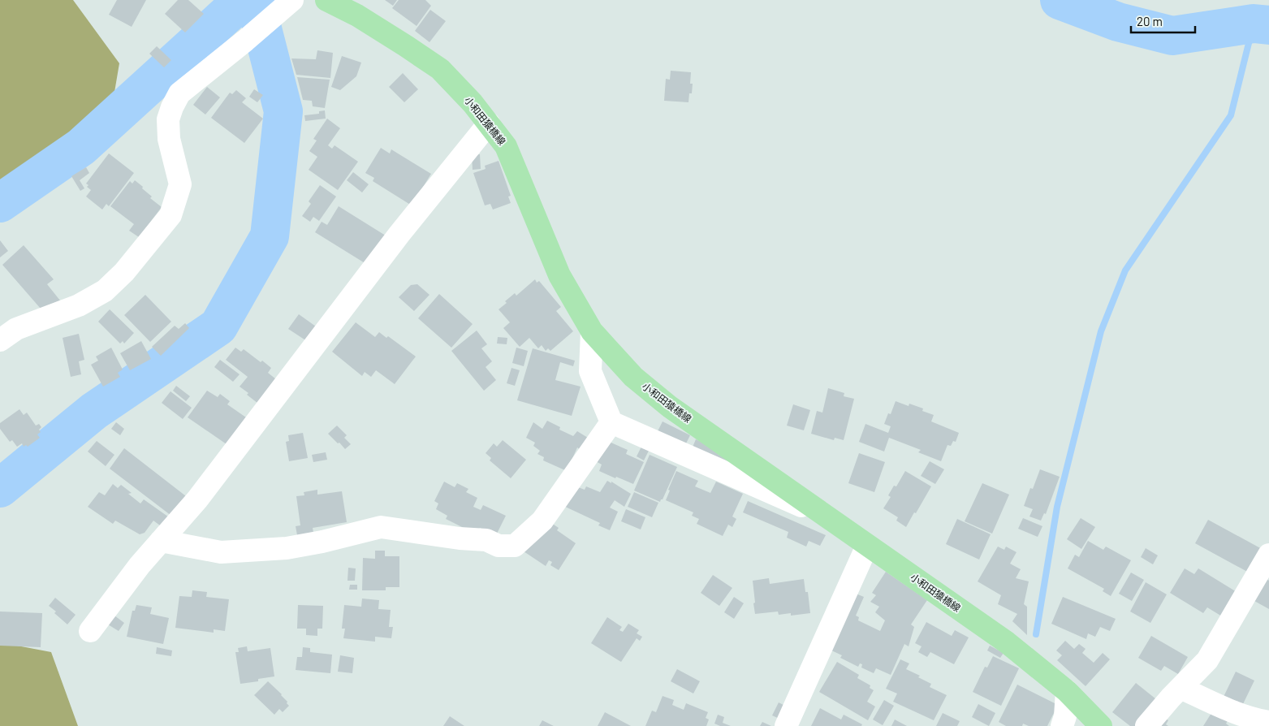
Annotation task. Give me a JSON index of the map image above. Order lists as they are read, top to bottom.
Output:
{
  "streets": {
    "main road": ["小和田猿橋線"]
  },
  "scale_bar": "20 m"
}
